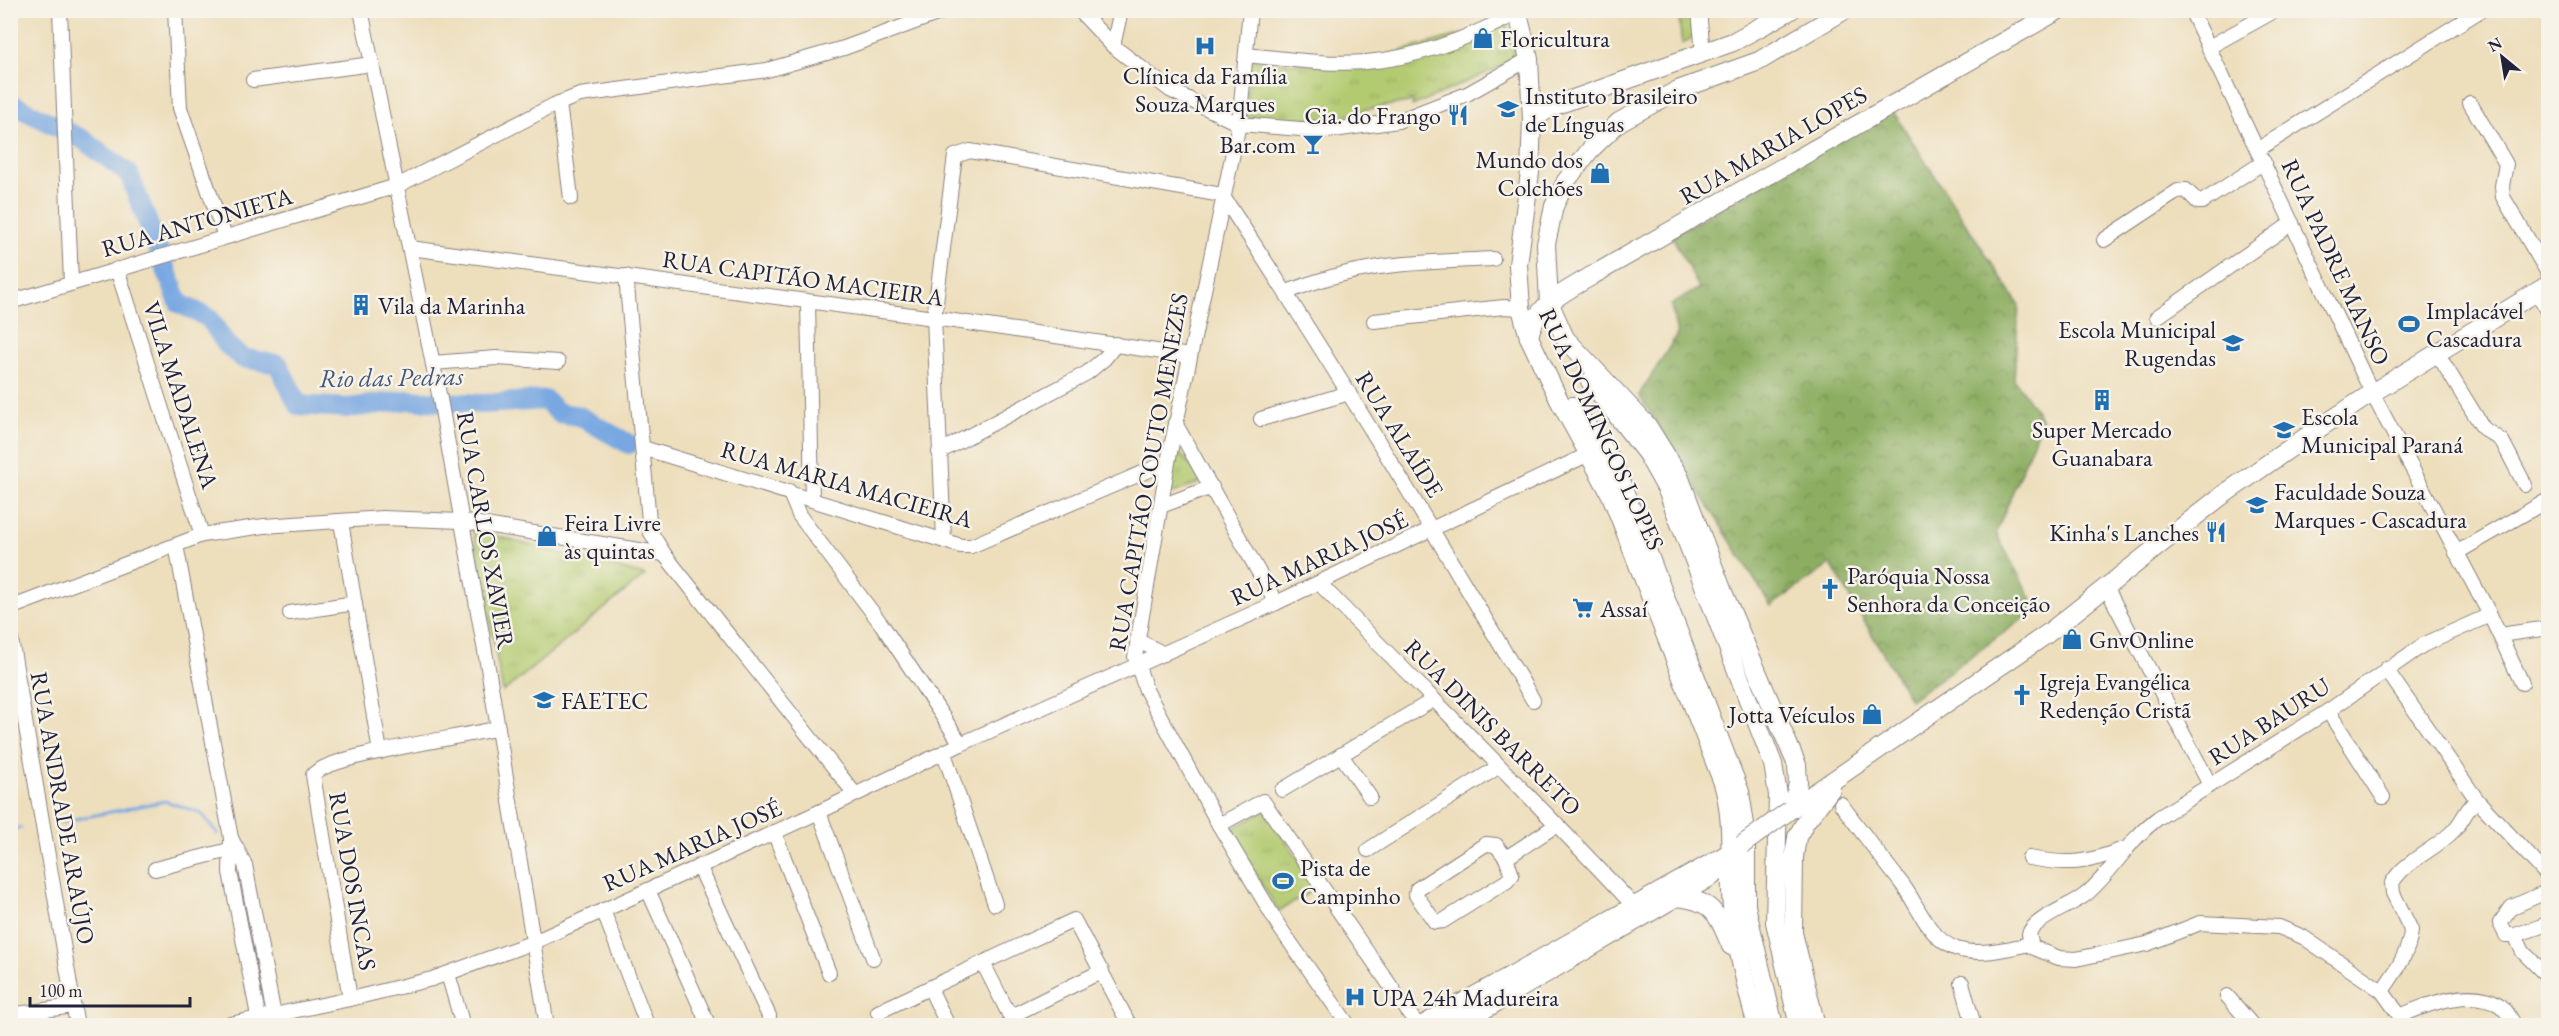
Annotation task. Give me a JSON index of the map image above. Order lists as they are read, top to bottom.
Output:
{
  "streets": {
    "main road": ["RUA MARIA LOPES", "RUA DOMINGOS LOPES"],
    "street": [
      "RUA ANTONIETA",
      "RUA PADRE MANSO",
      "RUA CAPITÃO MACIEIRA",
      "VILA MADALENA",
      "RUA ALAÍDE",
      "RUA CAPITÃO COUTO MENEZES",
      "RUA MARIA MACIEIRA",
      "RUA CARLOS XAVIER",
      "RUA MARIA JOSÉ",
      "RUA BAURU",
      "RUA DINIS BARRETO",
      "RUA ANDRADE ARAÚJO",
      "RUA DOS INCAS"
    ]
  },
  "crossings": [
    ["RUA MARIA LOPES", "RUA DOMINGOS LOPES"],
    ["RUA ANTONIETA", "VILA MADALENA"],
    ["RUA ANTONIETA", "RUA CARLOS XAVIER"],
    ["RUA PADRE MANSO", "RUA BAURU"],
    ["RUA CAPITÃO MACIEIRA", "RUA CAPITÃO COUTO MENEZES"],
    ["RUA CAPITÃO MACIEIRA", "RUA CARLOS XAVIER"],
    ["RUA DOMINGOS LOPES", "RUA MARIA JOSÉ"],
    ["RUA ALAÍDE", "RUA CAPITÃO COUTO MENEZES"],
    ["RUA ALAÍDE", "RUA MARIA JOSÉ"],
    ["RUA CAPITÃO COUTO MENEZES", "RUA MARIA MACIEIRA"],
    ["RUA CAPITÃO COUTO MENEZES", "RUA MARIA JOSÉ"],
    ["RUA CARLOS XAVIER", "RUA MARIA JOSÉ"],
    ["RUA MARIA JOSÉ", "RUA DINIS BARRETO"],
    ["RUA MARIA JOSÉ", "RUA DOS INCAS"]
  ],
  "water": ["Rio das Pedras"],
  "places": {
    "shop": [
      "Floricultura",
      "Mundo dos Colchões",
      "Feira Livre às quintas",
      "GnvOnline",
      "Jotta Veículos"
    ],
    "hospital": ["Clínica da Família Souza Marques", "UPA 24h Madureira"],
    "school or university": [
      "Instituto Brasileiro de Línguas",
      "Escola Municipal Rugendas",
      "Escola Municipal Paraná",
      "Faculdade Souza Marques - Cascadura",
      "FAETEC"
    ],
    "restaurant": ["Cia. do Frango", "Kinha's Lanches"],
    "bar": ["Bar.com"],
    "building": ["Vila da Marinha", "Super Mercado Guanabara"],
    "sports": ["Implacável Cascadura", "Pista de Campinho"],
    "church": ["Paróquia Nossa Senhora da Conceição", "Igreja Evangélica Redenção Cristã"],
    "supermarket": ["Assaí"]
  },
  "scale_bar": "100 m",
  "north": "top left"
}
